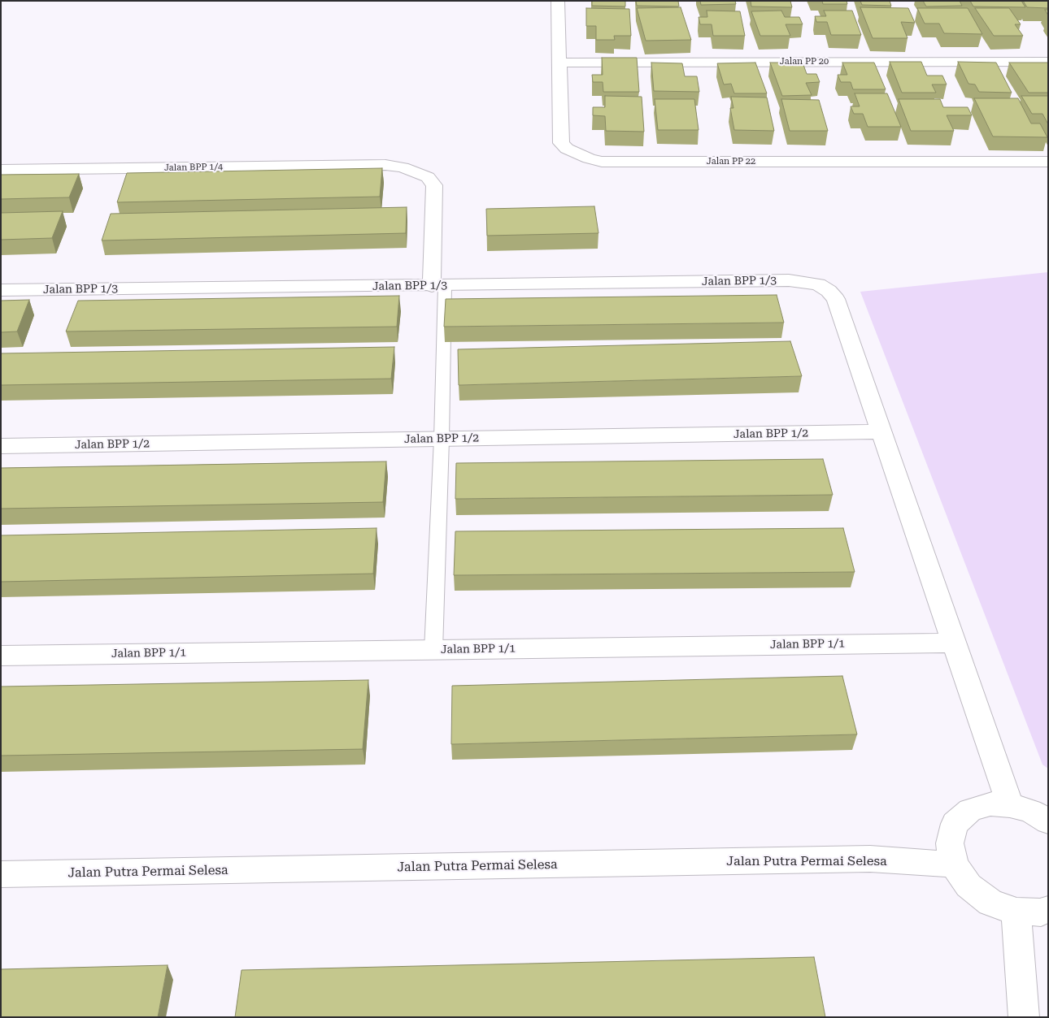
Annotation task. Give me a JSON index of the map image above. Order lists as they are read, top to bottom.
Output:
{
  "streets": {
    "street": [
      "Jalan PP 20",
      "Jalan PP 22",
      "Jalan BPP 1/4",
      "Jalan BPP 1/3",
      "Jalan BPP 1/2",
      "Jalan BPP 1/1",
      "Jalan Putra Permai Selesa"
    ]
  },
  "crossings": [
    ["Jalan PP 20", "Jalan PP 22"],
    ["Jalan BPP 1/4", "Jalan BPP 1/3"],
    ["Jalan BPP 1/3", "Jalan BPP 1/2"]
  ]
}
